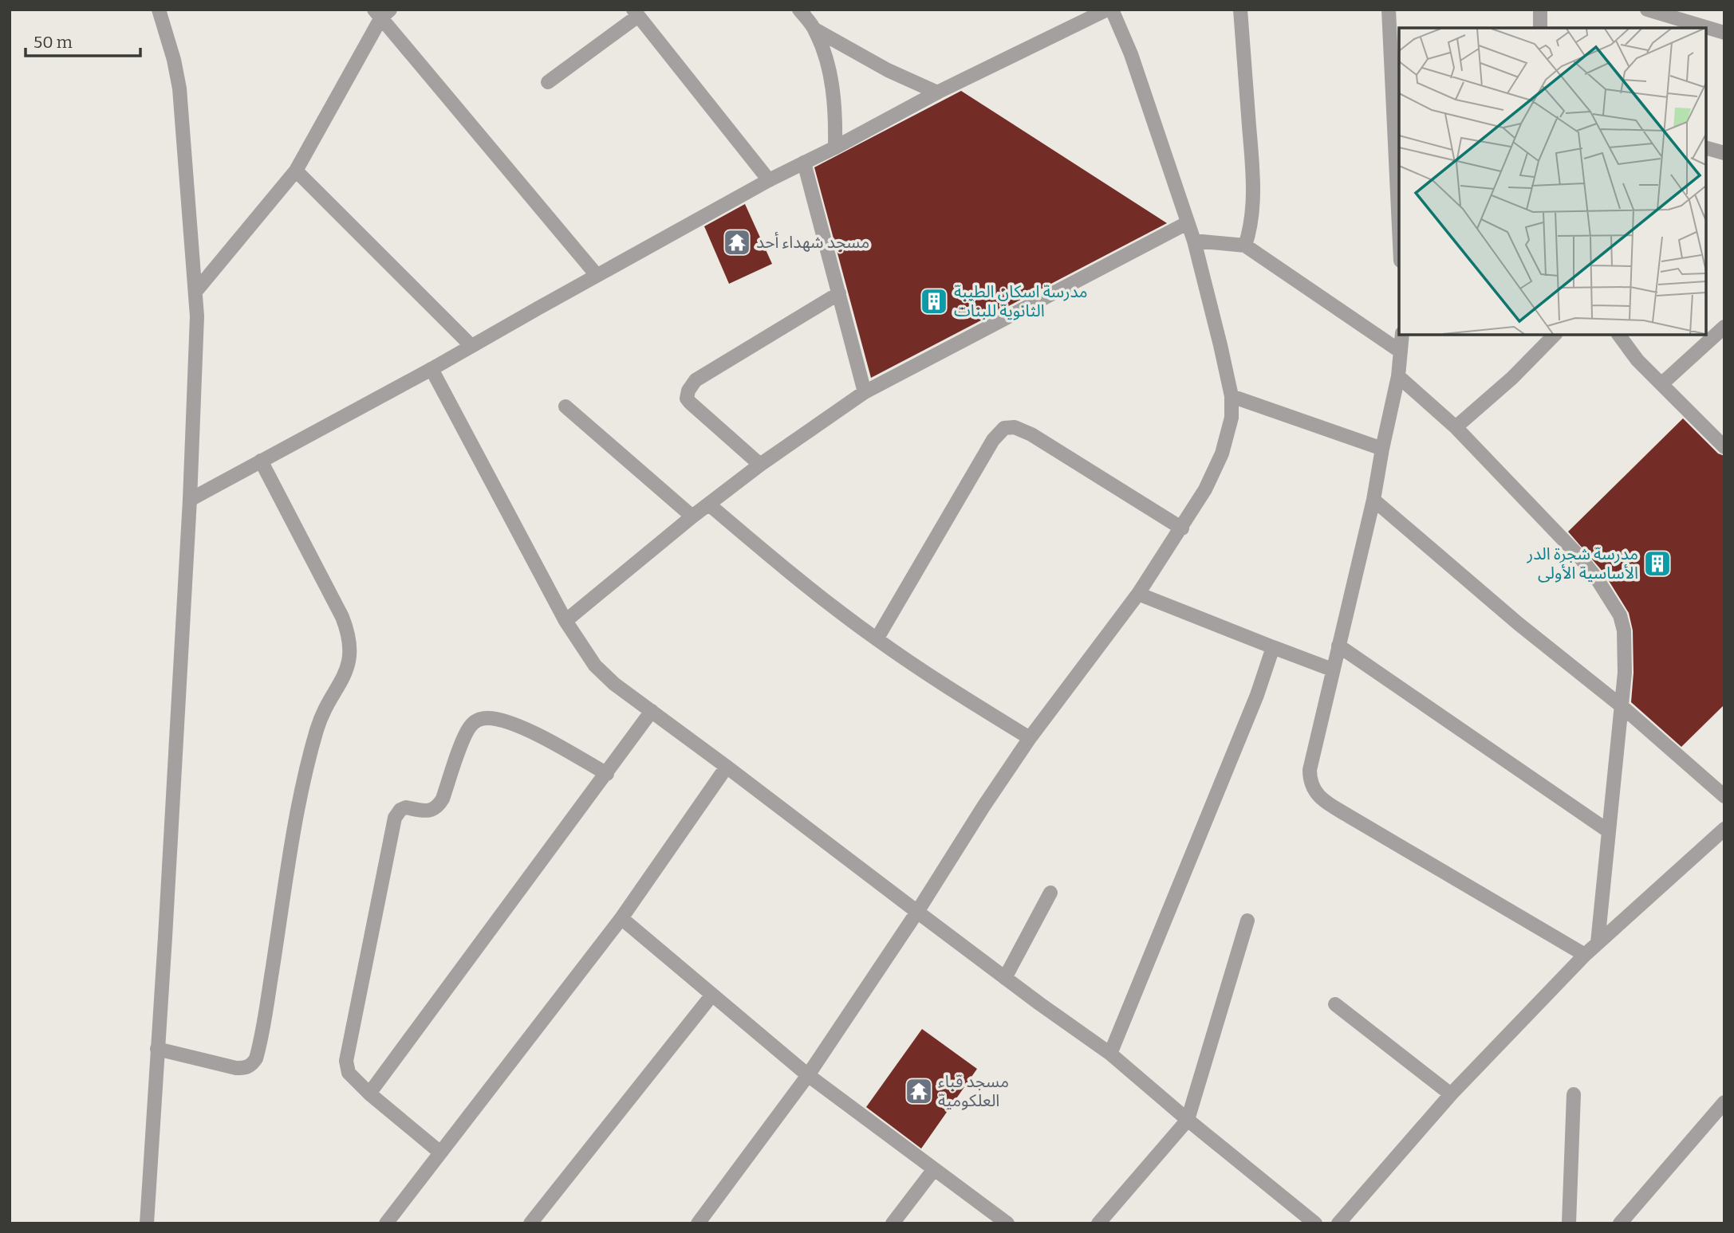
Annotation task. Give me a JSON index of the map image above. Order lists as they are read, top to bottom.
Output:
{
  "places": {
    "temple": ["مسجد شهداء أحد", "مسجد قباء العلكومية"],
    "building": ["مدرسة اسكان الطيبة الثانوية للبنات", "مدرسة شجرة الدر الأساسية الأولى"]
  },
  "scale_bar": "50 m"
}
